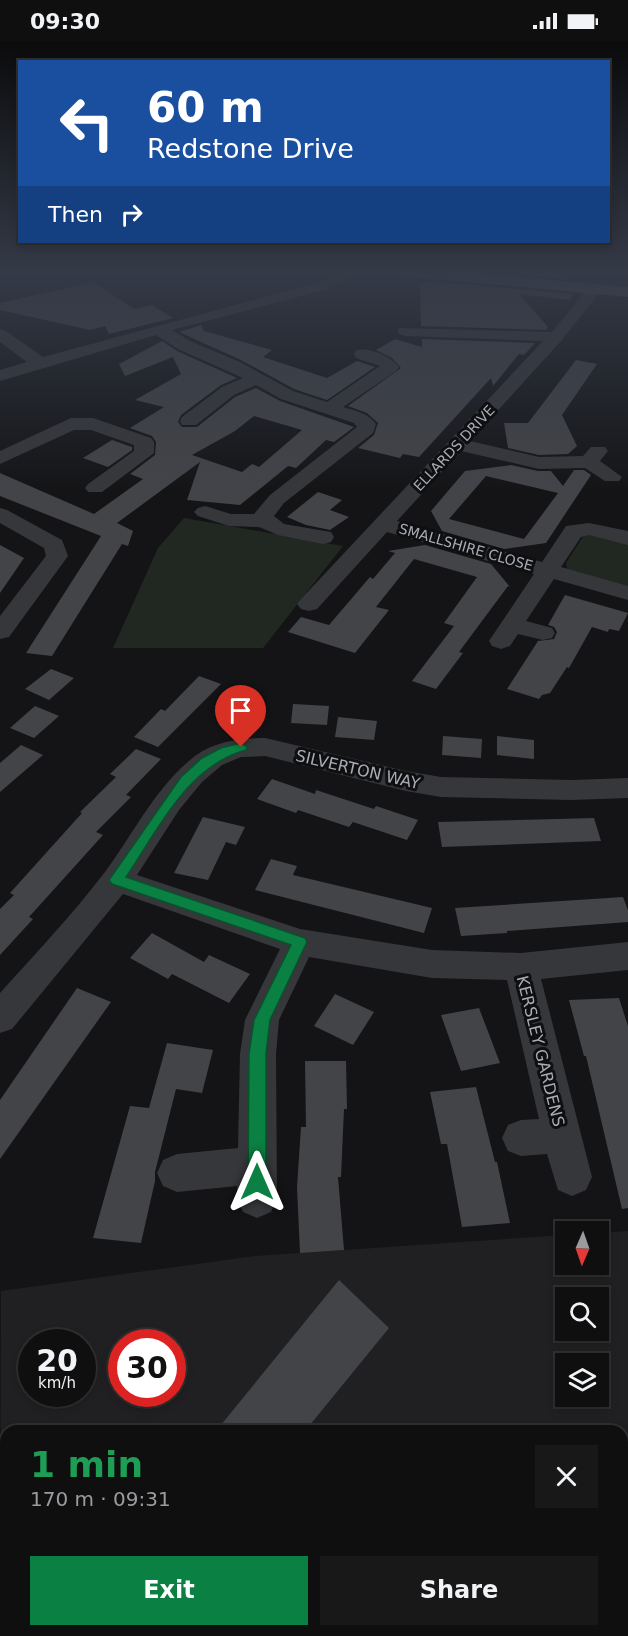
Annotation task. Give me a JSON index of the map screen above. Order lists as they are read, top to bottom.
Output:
{
  "streets": {
    "street": [
      "ELLARDS DRIVE",
      "SMALLSHIRE CLOSE",
      "SILVERTON WAY",
      "KERSLEY GARDENS"
    ]
  },
  "crossings": [
    ["ELLARDS DRIVE", "SMALLSHIRE CLOSE"]
  ],
  "north": "bottom",
  "page": {
    "status": "09:30",
    "turn": ["60 m", "Redstone Drive"],
    "then": "Then",
    "speed": "20 km/h",
    "limit": "30",
    "heading": ["1 min", "170 m · 09:31"],
    "buttons": ["Exit", "Share"]
  }
}
